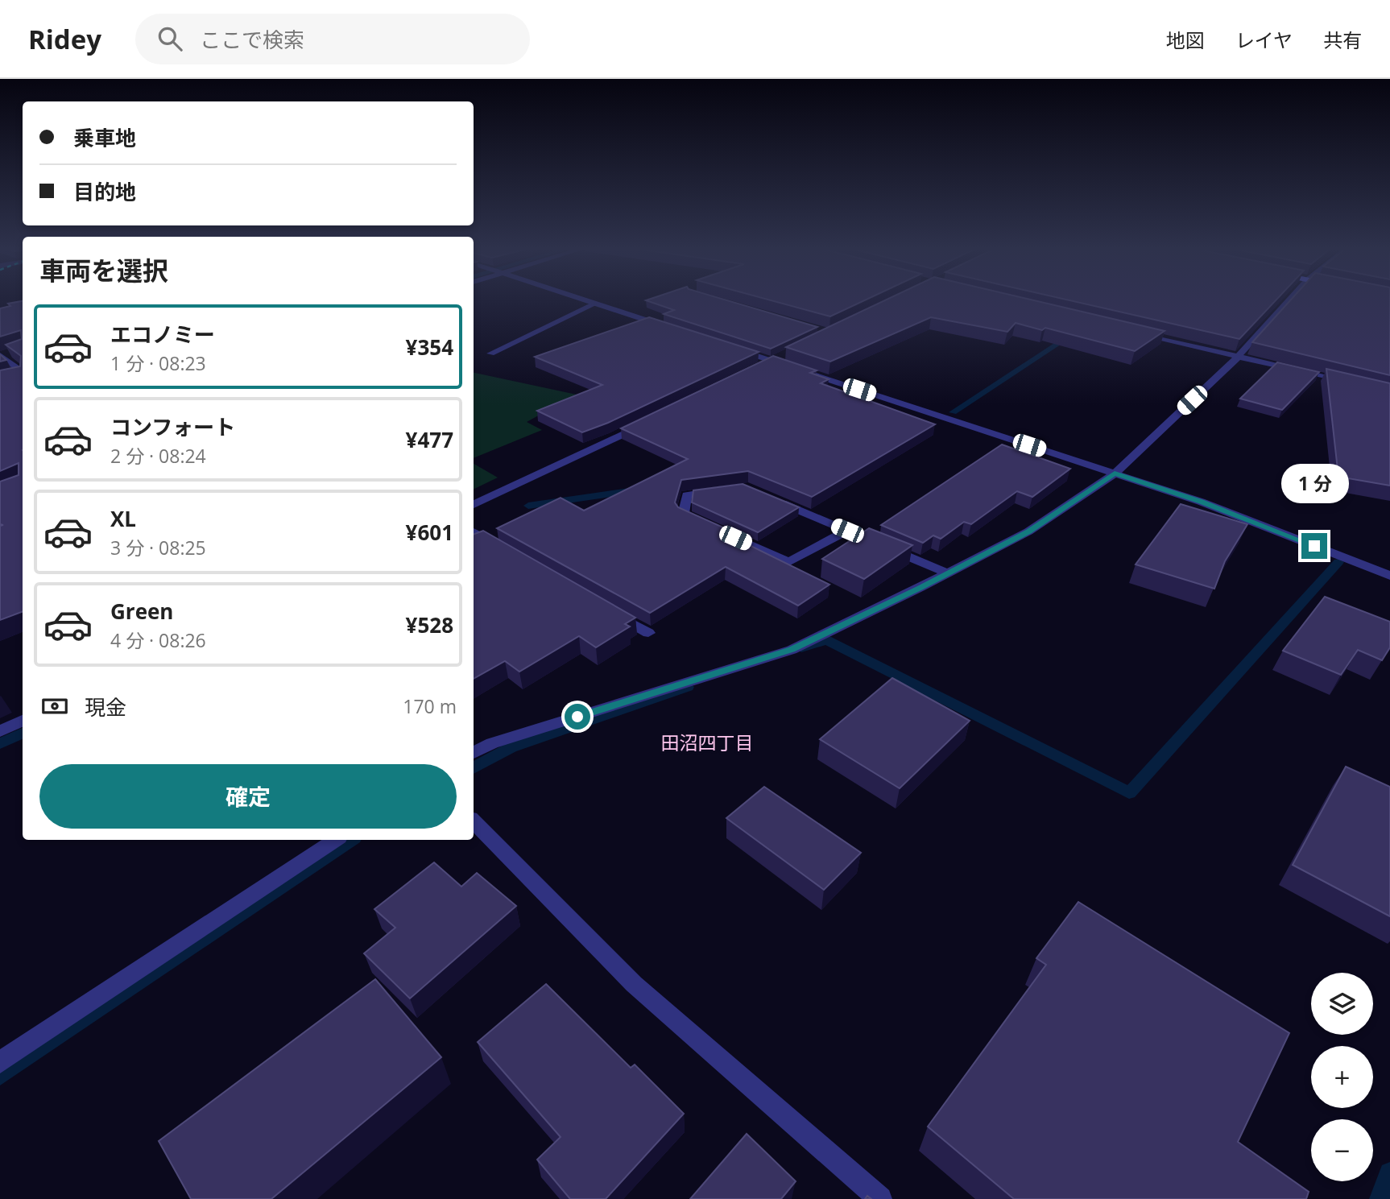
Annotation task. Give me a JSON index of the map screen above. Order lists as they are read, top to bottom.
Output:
{
  "districts": ["田沼四丁目"],
  "page": {
    "header": "Ridey",
    "search": "ここで検索",
    "nav": ["地図", "レイヤ", "共有"],
    "banner": ["乗車地", "目的地"],
    "heading": "車両を選択",
    "list": [
      {
        "name": "エコノミー",
        "note": "1 分 · 08:23",
        "value": "¥354"
      },
      {
        "name": "コンフォート",
        "note": "2 分 · 08:24",
        "value": "¥477"
      },
      {
        "name": "XL",
        "note": "3 分 · 08:25",
        "value": "¥601"
      },
      {
        "name": "Green",
        "note": "4 分 · 08:26",
        "value": "¥528"
      }
    ],
    "bubble": "1 分",
    "pay": ["現金", "170 m"],
    "buttons": "確定",
    "map_buttons": ["+", "−"]
  }
}
